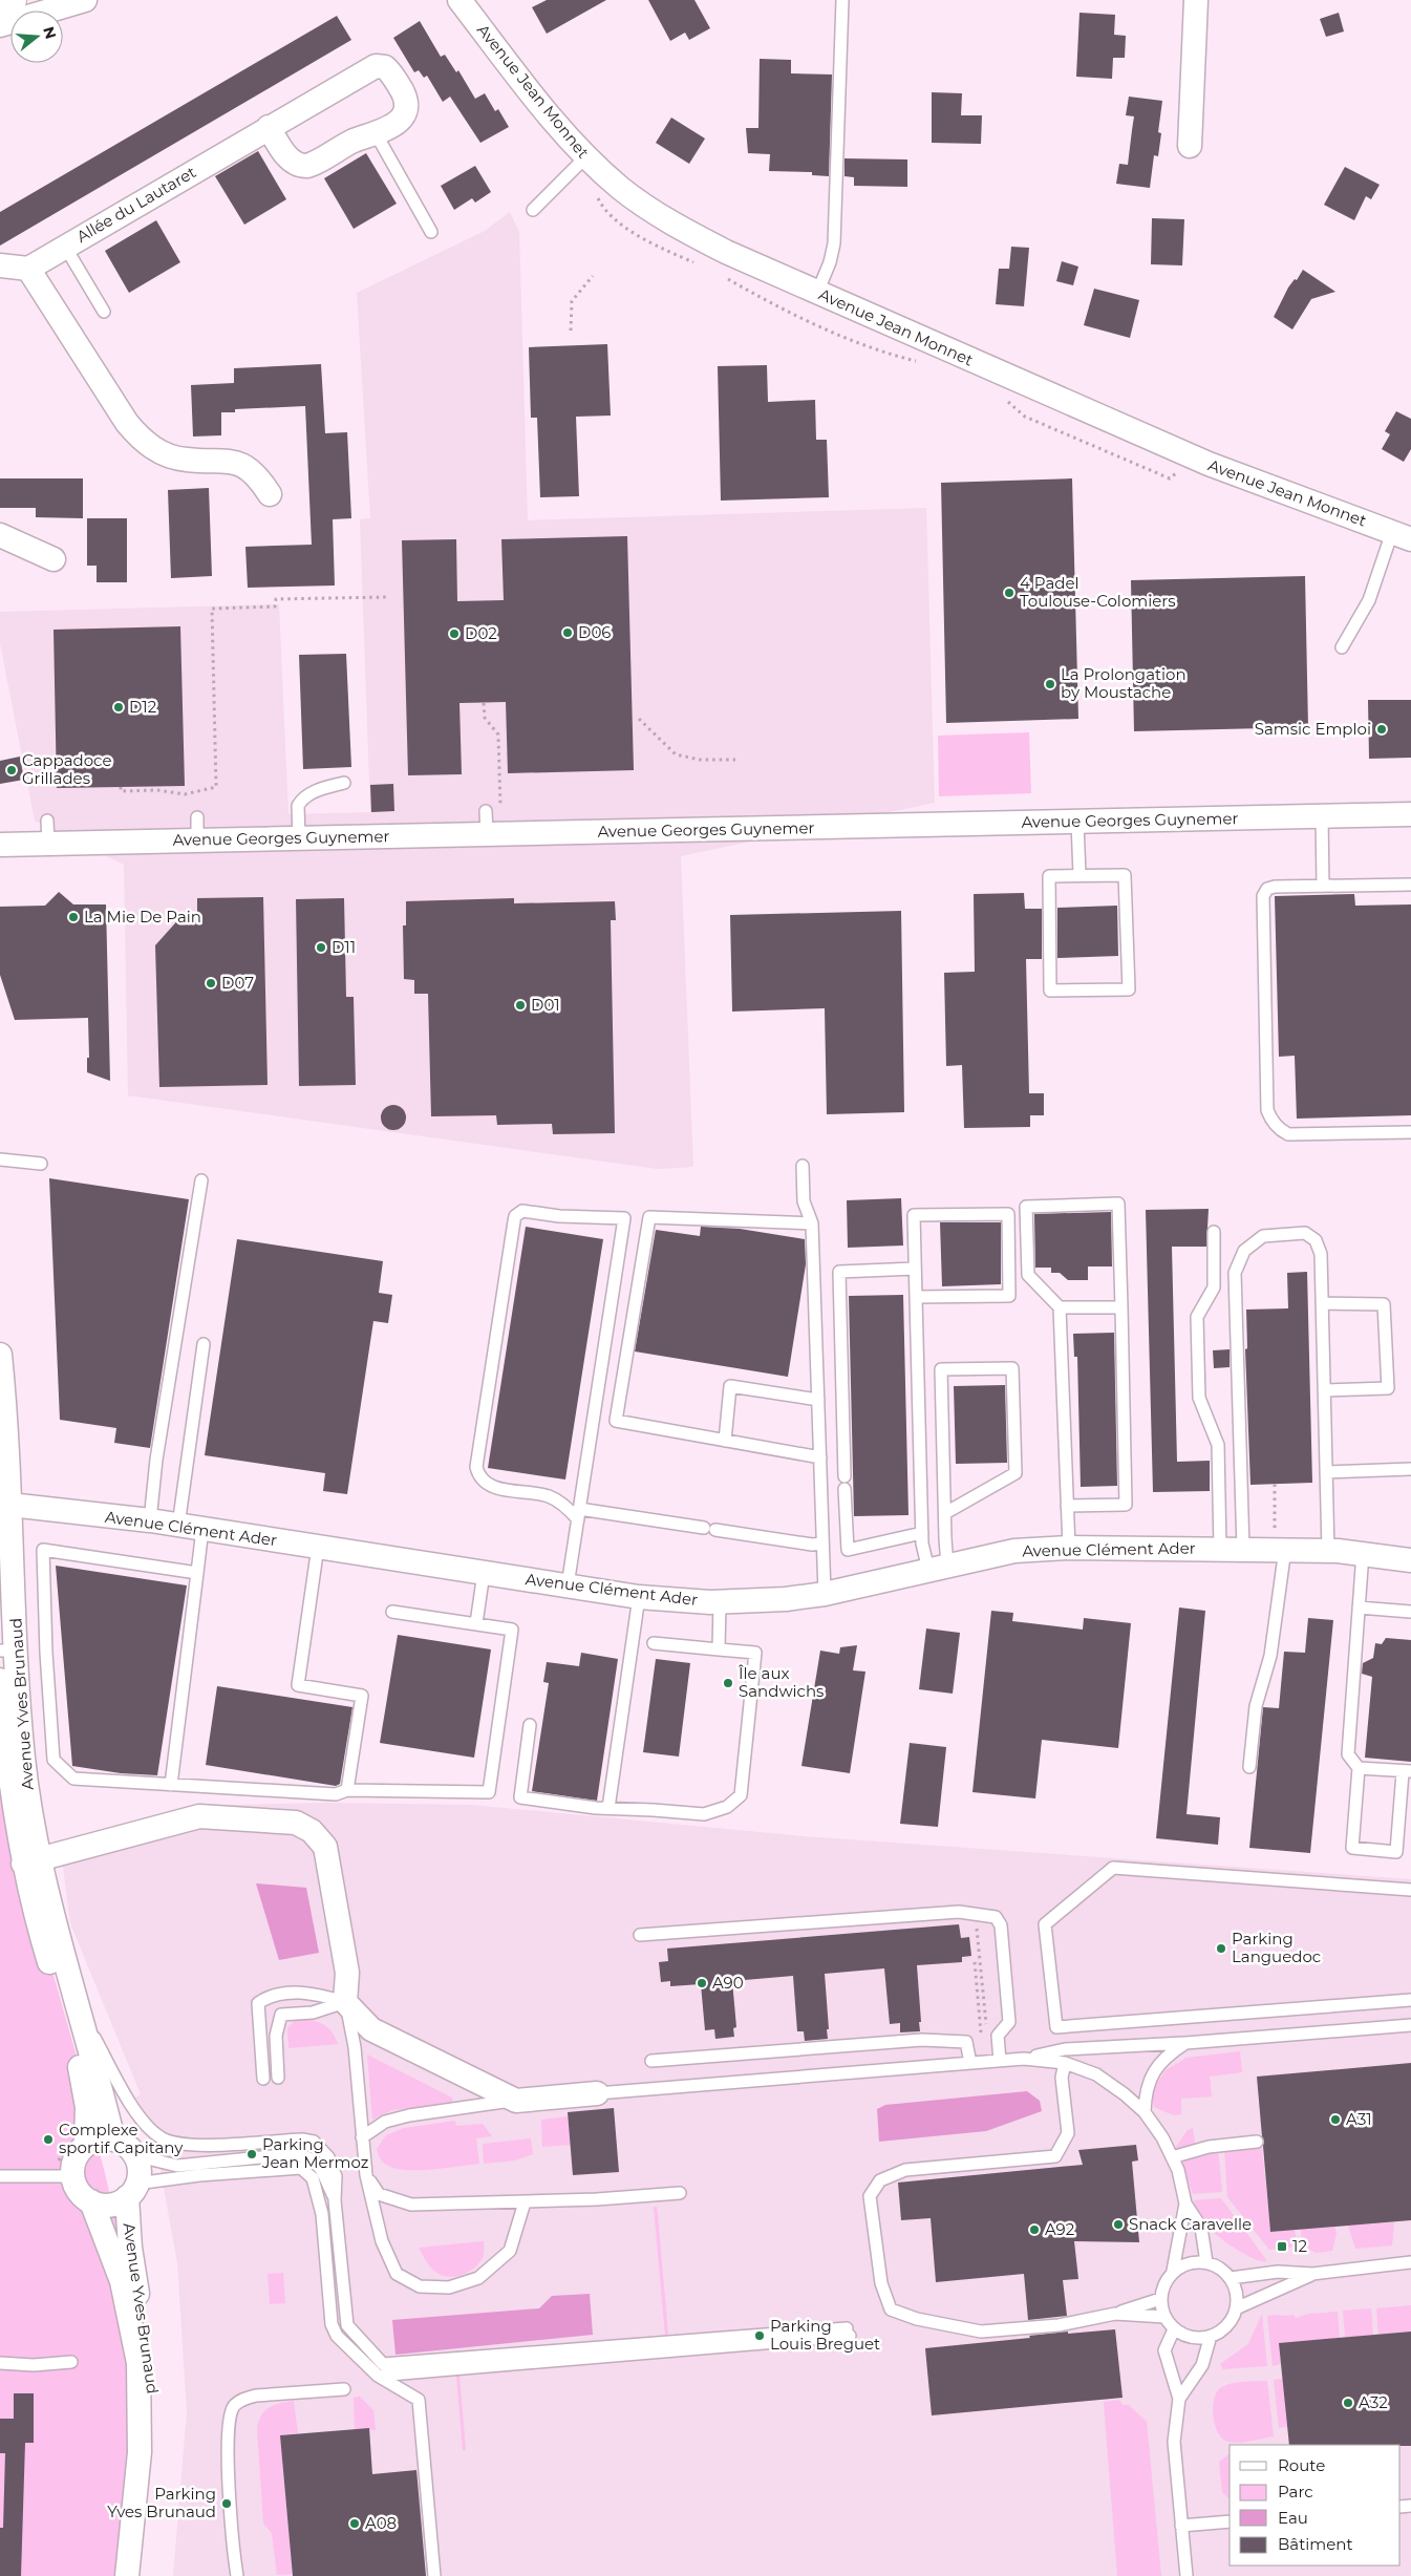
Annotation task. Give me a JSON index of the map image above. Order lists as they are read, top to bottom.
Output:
{
  "streets": {
    "street": [
      "Avenue Jean Monnet",
      "Allée du Lautaret",
      "Avenue Georges Guynemer",
      "Avenue Clément Ader",
      "Avenue Yves Brunaud"
    ]
  },
  "crossings": [
    ["Avenue Clément Ader", "Avenue Yves Brunaud"]
  ],
  "places": {
    "other": [
      "4 Padel Toulouse-Colomiers",
      "D06",
      "D02",
      "La Prolongation by Moustache",
      "D12",
      "Samsic Emploi",
      "Cappadoce Grillades",
      "La Mie De Pain",
      "D11",
      "D07",
      "D01",
      "Île aux Sandwichs",
      "Parking Languedoc",
      "A90",
      "A31",
      "Complexe sportif Capitany",
      "Parking Jean Mermoz",
      "Snack Caravelle",
      "A92",
      "Parking Louis Breguet",
      "A32",
      "Parking Yves Brunaud",
      "A08"
    ],
    "transit": ["12"]
  },
  "legend": [
    "Route",
    "Parc",
    "Eau",
    "Bâtiment"
  ],
  "north": "right"
}
